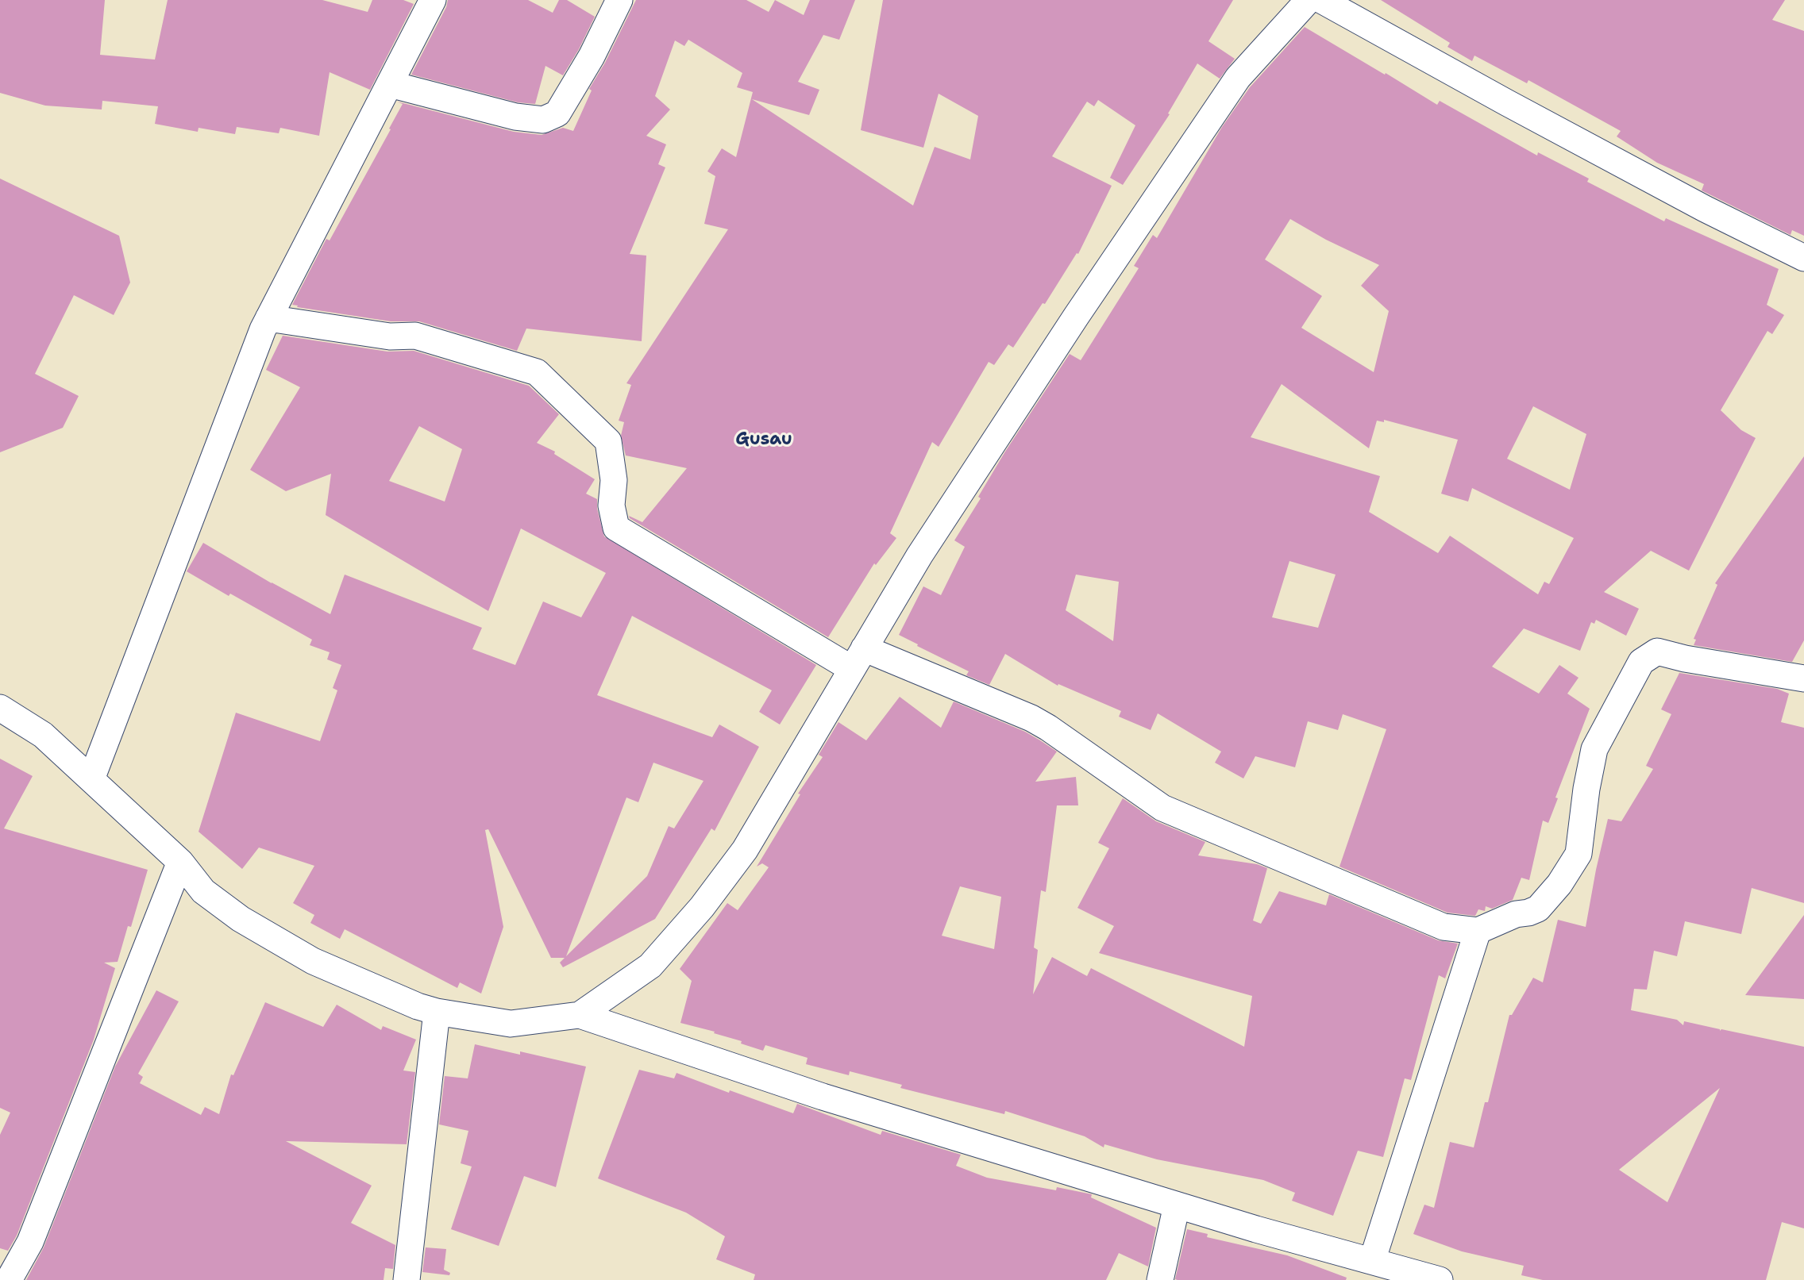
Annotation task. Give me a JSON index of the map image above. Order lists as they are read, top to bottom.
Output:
{
  "districts": ["Gusau"]
}
